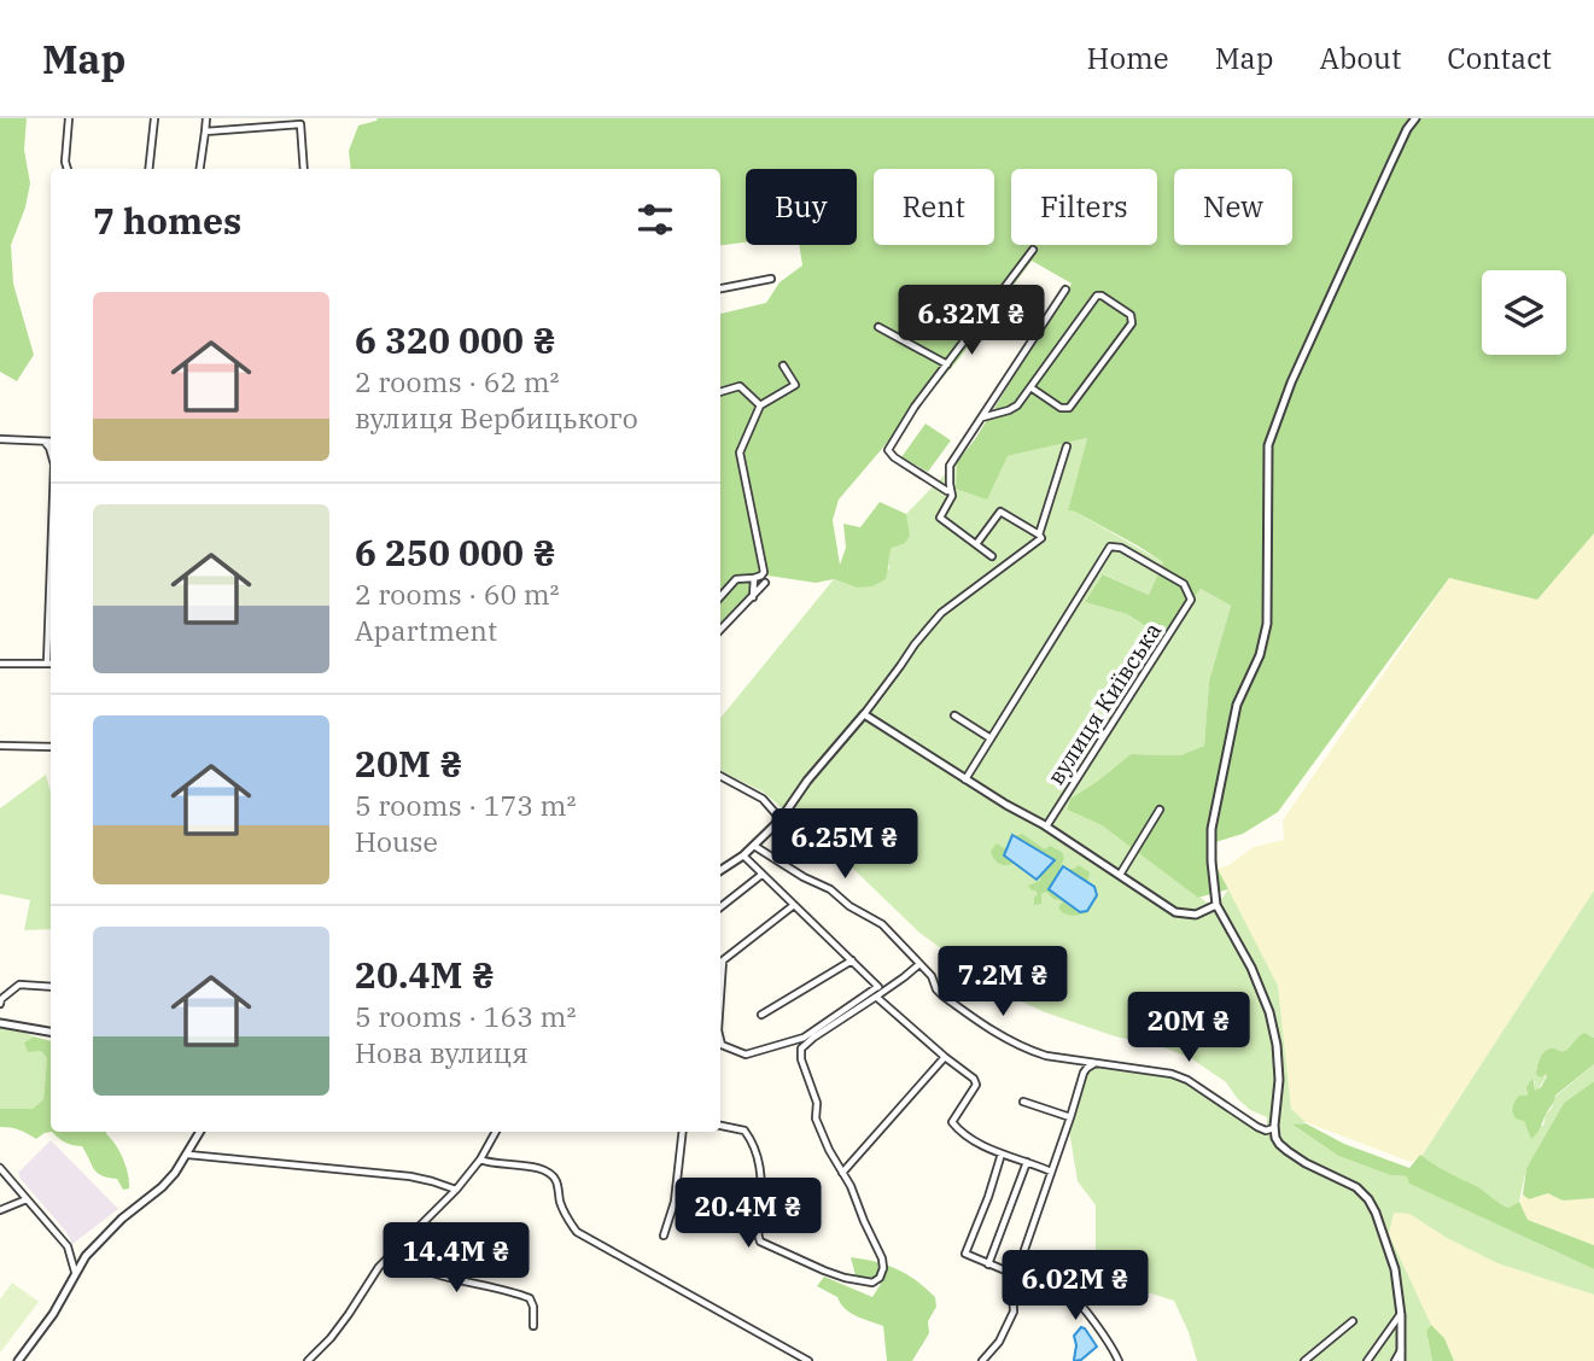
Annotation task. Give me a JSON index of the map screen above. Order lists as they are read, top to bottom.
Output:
{
  "streets": {
    "street": ["вулиця Київська"]
  },
  "page": {
    "header": "Map",
    "nav": [
      "Home",
      "Map",
      "About",
      "Contact"
    ],
    "chip": [
      "Buy",
      "Rent",
      "Filters",
      "New"
    ],
    "heading": "7 homes",
    "list": [
      {
        "name": "6 320 000 ₴",
        "note": "2 rooms · 62 m² · вулиця Вербицького"
      },
      {
        "name": "6 250 000 ₴",
        "note": "2 rooms · 60 m² · Apartment"
      },
      {
        "name": "20M ₴",
        "note": "5 rooms · 173 m² · House"
      },
      {
        "name": "20.4M ₴",
        "note": "5 rooms · 163 m² · Нова вулиця"
      }
    ],
    "price": [
      "6.32M ₴",
      "6.25M ₴",
      "7.2M ₴",
      "20M ₴",
      "20.4M ₴",
      "14.4M ₴",
      "6.02M ₴"
    ]
  }
}
